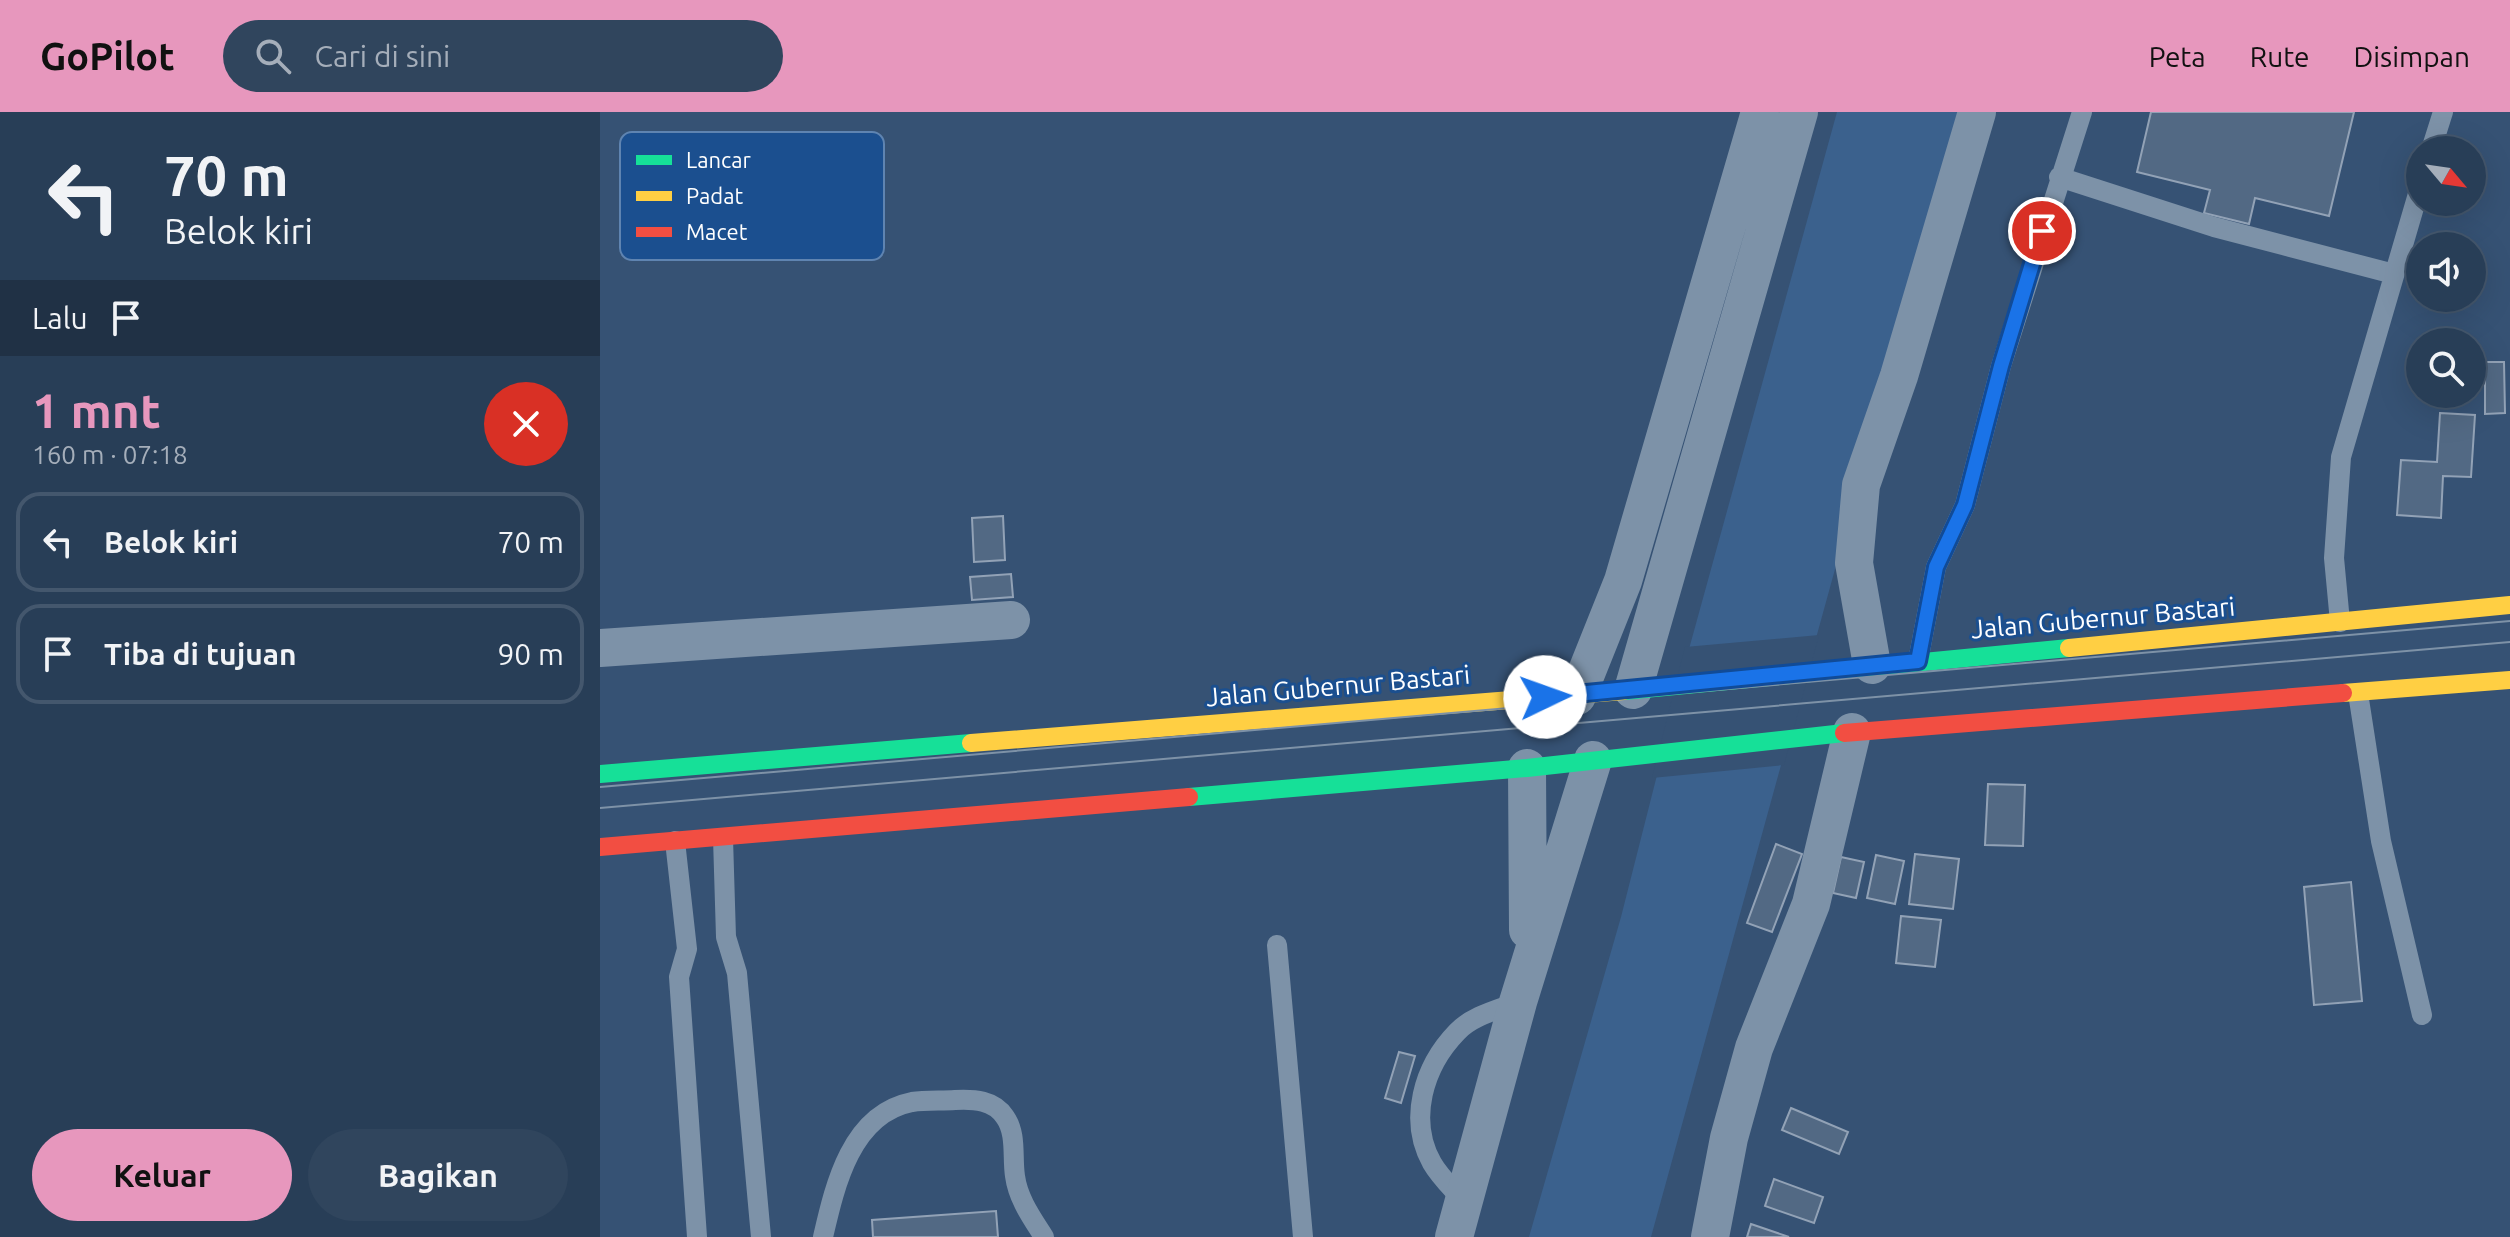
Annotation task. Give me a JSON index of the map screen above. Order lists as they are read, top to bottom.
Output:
{
  "streets": {
    "highway": ["Jalan Gubernur Bastari"]
  },
  "legend": ["Lancar", "Padat", "Macet"],
  "north": "bottom right",
  "page": {
    "header": "GoPilot",
    "search": "Cari di sini",
    "nav": ["Peta", "Rute", "Disimpan"],
    "turn": ["70 m", "Belok kiri"],
    "then": "Lalu",
    "heading": ["1 mnt", "160 m · 07:18"],
    "list": [
      {
        "name": "Belok kiri",
        "value": "70 m"
      },
      {
        "name": "Tiba di tujuan",
        "value": "90 m"
      }
    ],
    "buttons": ["Keluar", "Bagikan"]
  }
}
